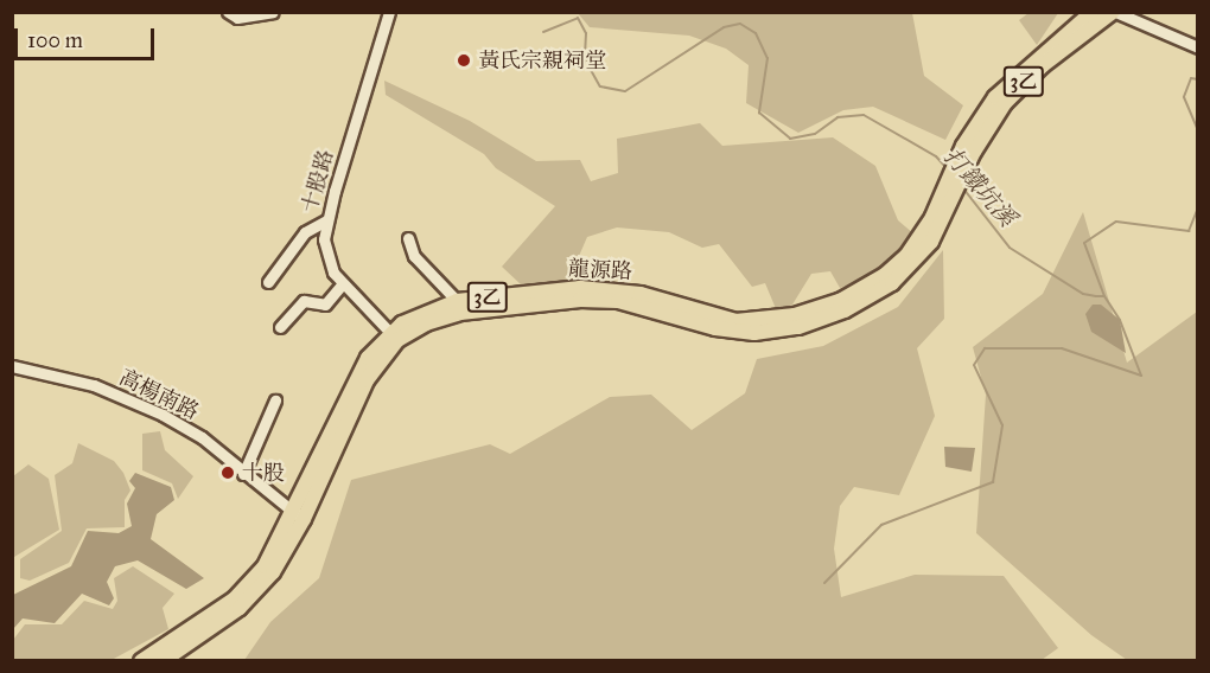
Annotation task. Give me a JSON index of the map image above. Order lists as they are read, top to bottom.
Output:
{
  "streets": {
    "main road": ["3乙", "龍源路"],
    "street": ["十股路", "高楊南路"]
  },
  "crossings": [
    ["3乙", "十股路"],
    ["3乙", "龍源路"],
    ["3乙", "高楊南路"],
    ["十股路", "龍源路"]
  ],
  "water": ["打鐵坑溪"],
  "places": ["黃氏宗親祠堂", "十股"],
  "scale_bar": "100 m"
}
